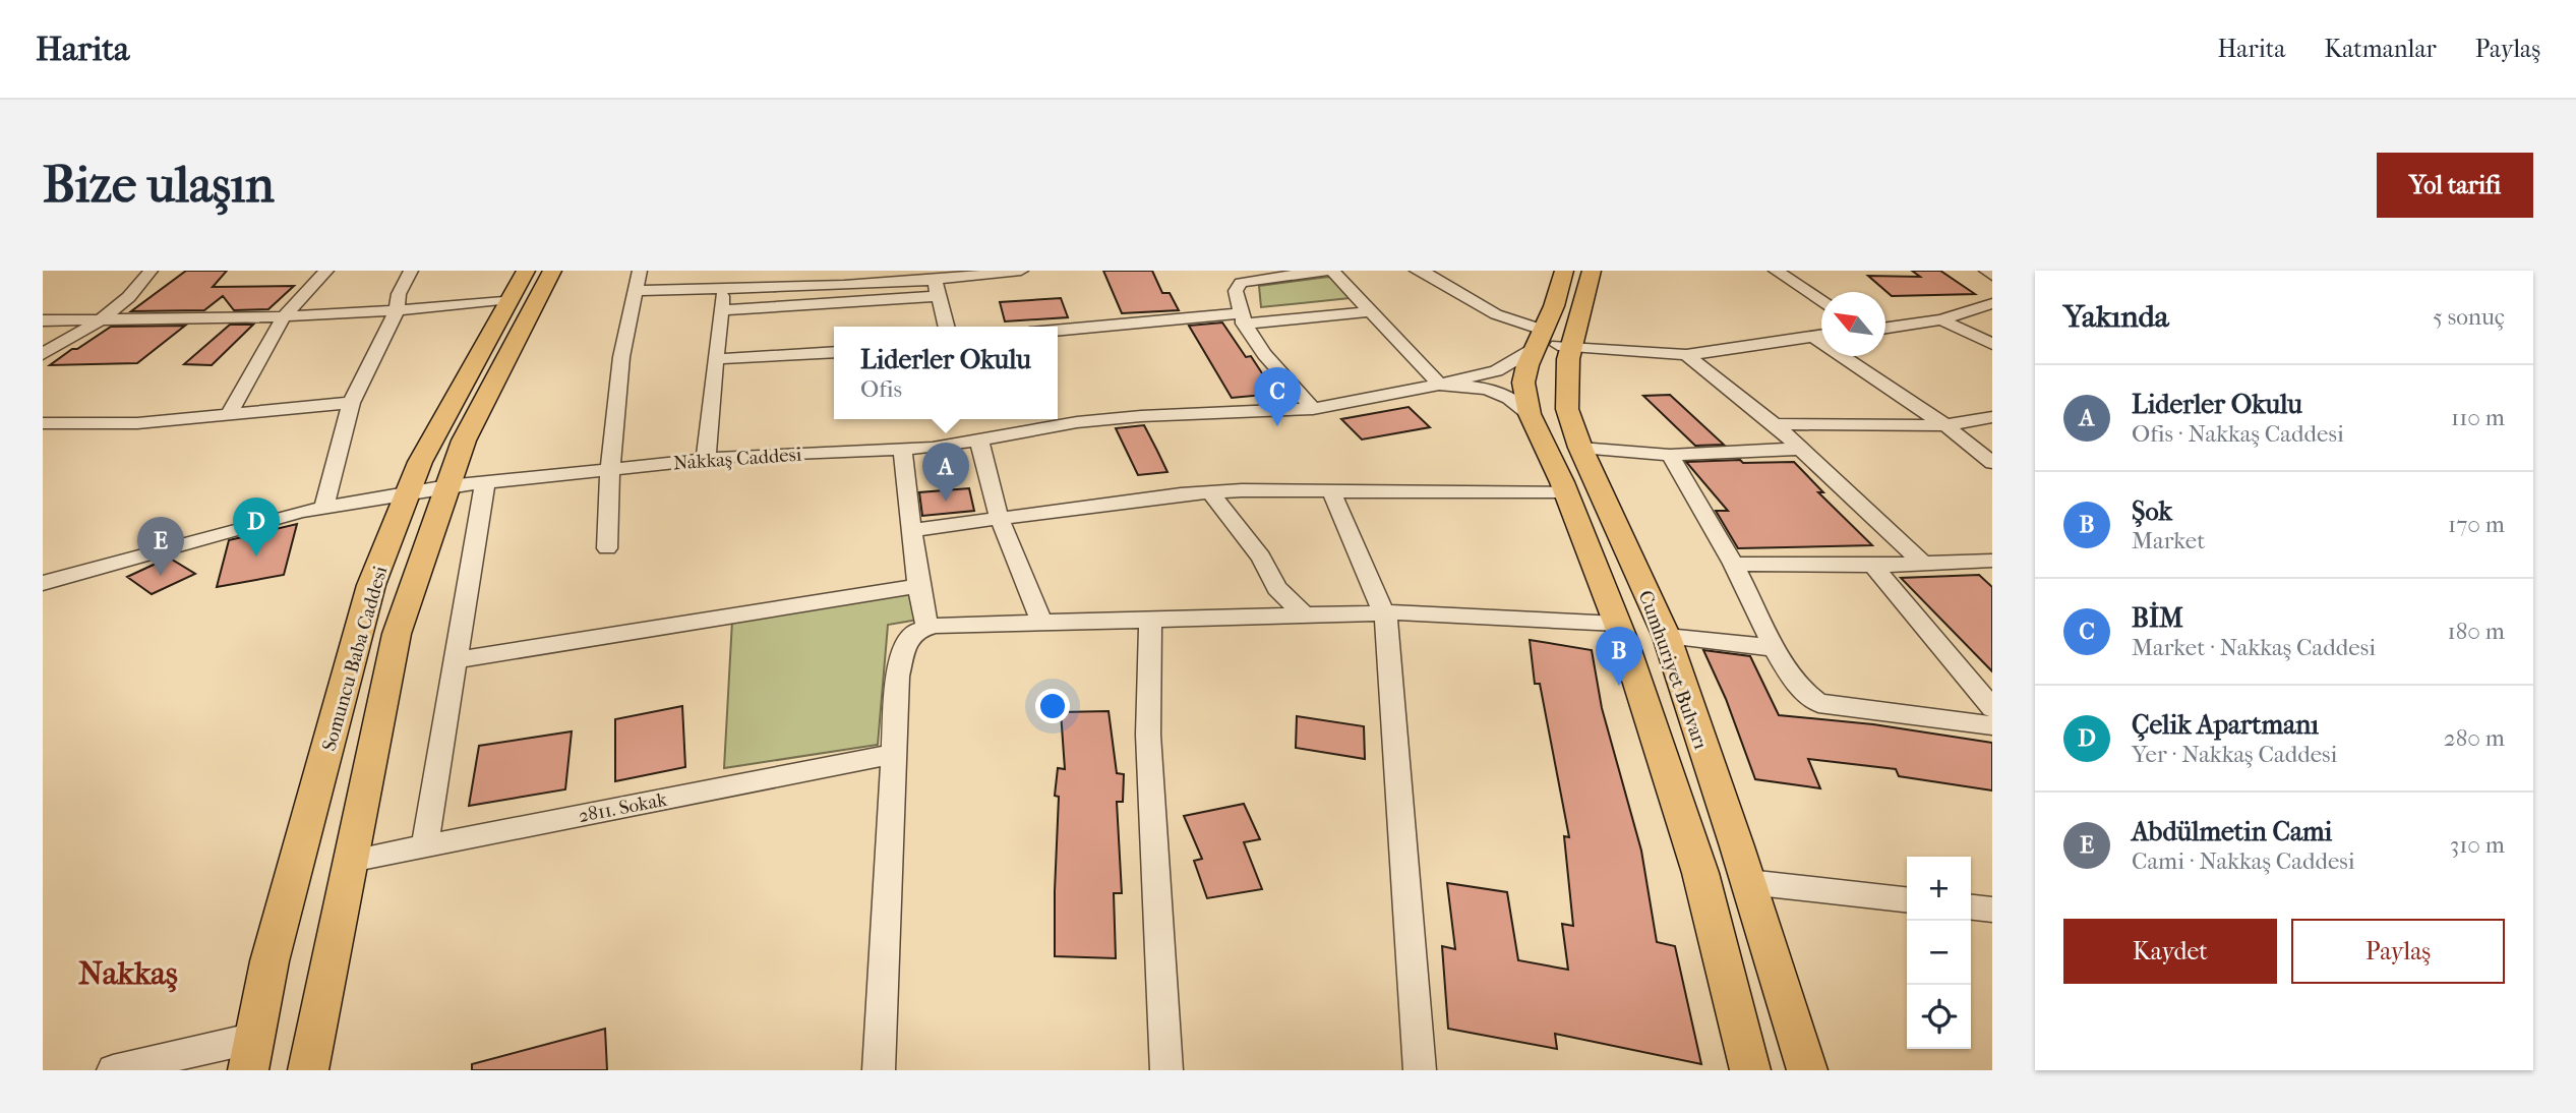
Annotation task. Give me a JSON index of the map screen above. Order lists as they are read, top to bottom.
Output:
{
  "streets": {
    "main road": ["Somuncu Baba Caddesi", "Cumhuriyet Bulvarı"],
    "street": ["Nakkaş Caddesi", "2811. Sokak"]
  },
  "crossings": [
    ["Nakkaş Caddesi", "Somuncu Baba Caddesi"],
    ["Somuncu Baba Caddesi", "2811. Sokak"]
  ],
  "districts": ["Nakkaş"],
  "north": "top left",
  "page": {
    "header": "Harita",
    "nav": ["Harita", "Katmanlar", "Paylaş"],
    "buttons": [
      "Yol tarifi",
      ["Kaydet", "Paylaş"]
    ],
    "title": "Bize ulaşın",
    "heading": ["Yakında", "5 sonuç"],
    "popup": ["Liderler Okulu", "Ofis"],
    "list": [
      {
        "mark": "A",
        "name": "Liderler Okulu",
        "note": "Ofis · Nakkaş Caddesi",
        "value": "110 m"
      },
      {
        "mark": "B",
        "name": "Şok",
        "note": "Market",
        "value": "170 m"
      },
      {
        "mark": "C",
        "name": "BİM",
        "note": "Market · Nakkaş Caddesi",
        "value": "180 m"
      },
      {
        "mark": "D",
        "name": "Çelik Apartmanı",
        "note": "Yer · Nakkaş Caddesi",
        "value": "280 m"
      },
      {
        "mark": "E",
        "name": "Abdülmetin Cami",
        "note": "Cami · Nakkaş Caddesi",
        "value": "310 m"
      }
    ],
    "pins": [
      "C",
      "A",
      "D",
      "E",
      "B"
    ],
    "map_buttons": ["+", "−"]
  }
}
